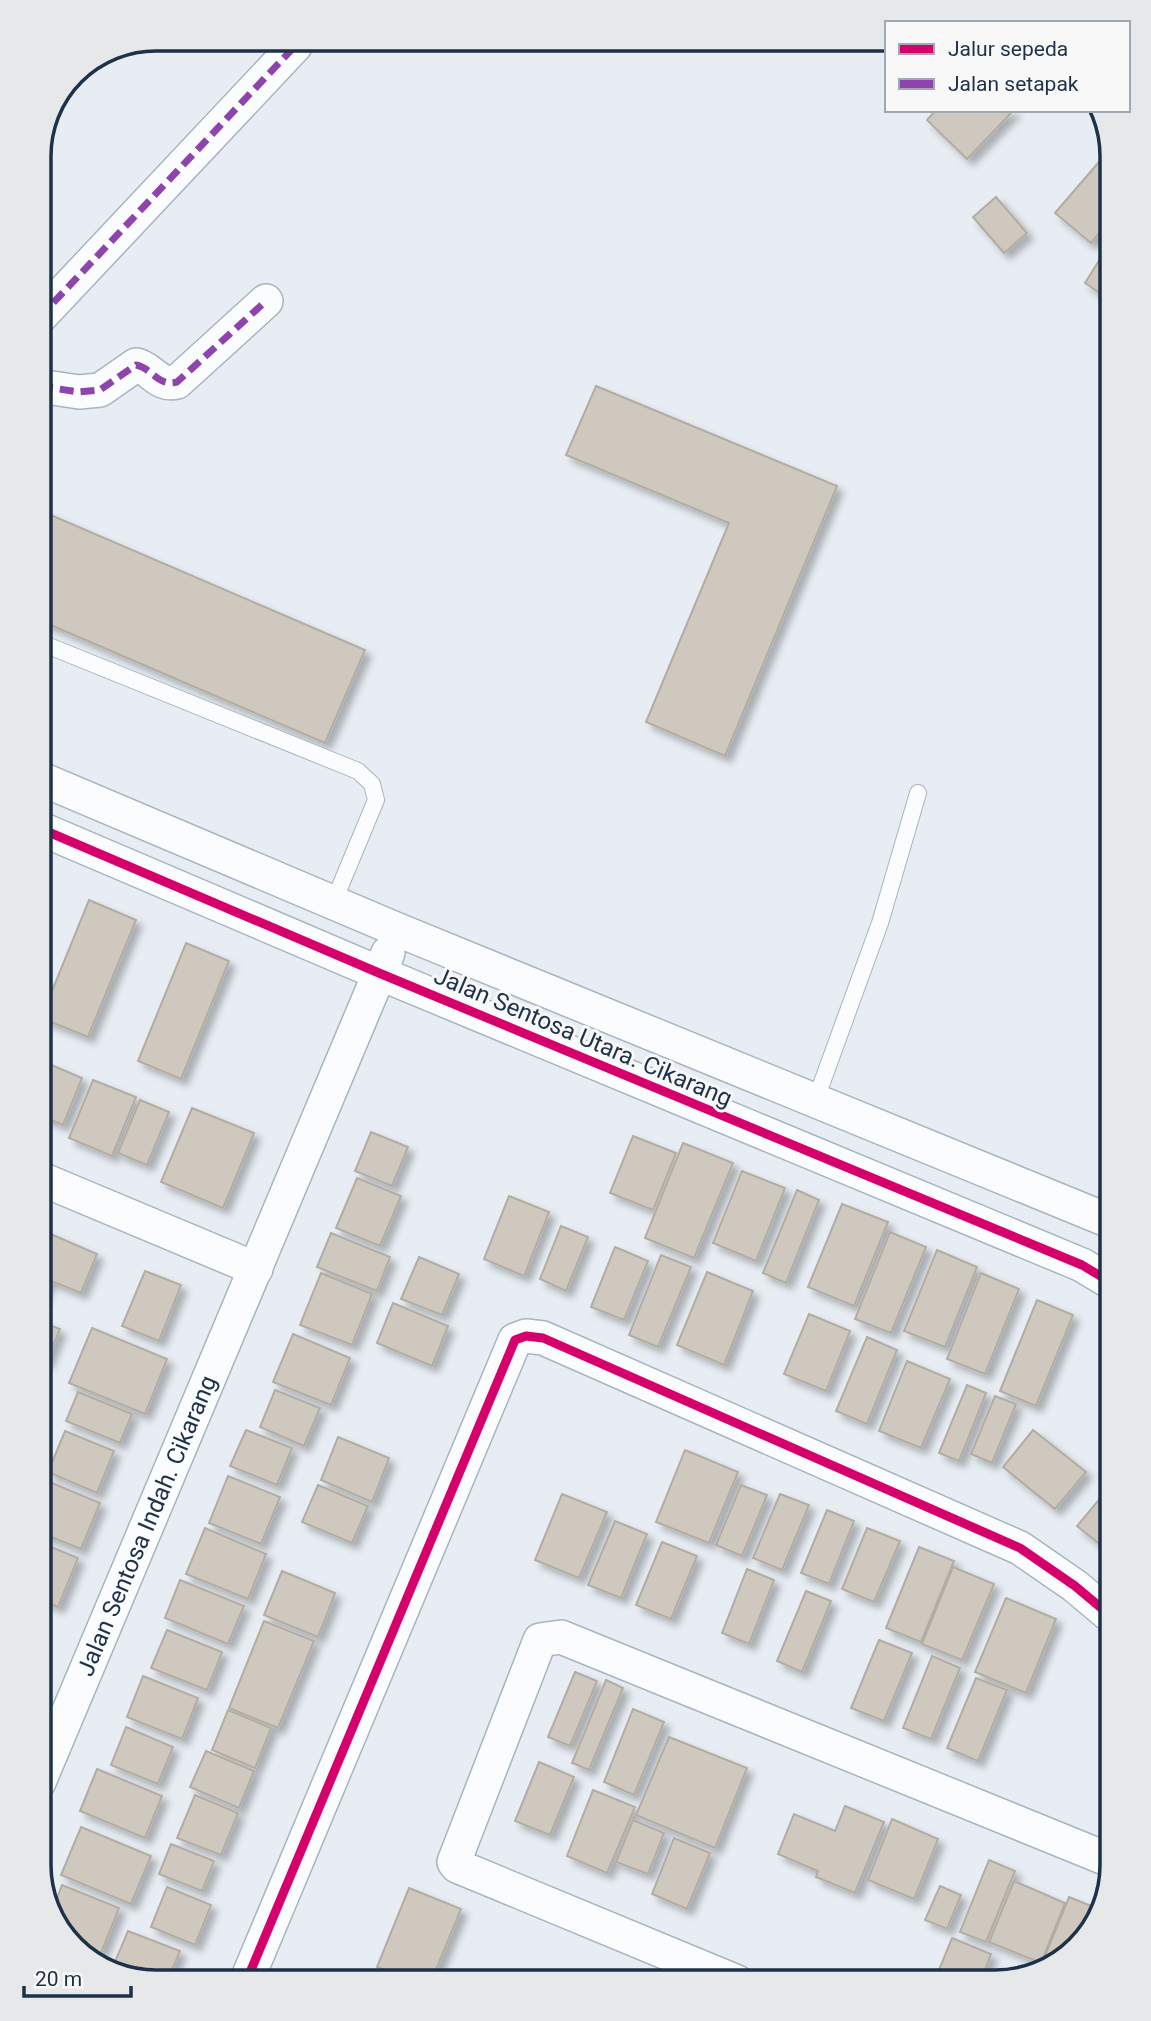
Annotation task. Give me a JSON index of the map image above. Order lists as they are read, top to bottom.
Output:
{
  "streets": {
    "street": ["Jalan Sentosa Utara. Cikarang", "Jalan Sentosa Indah. Cikarang"]
  },
  "crossings": [
    ["Jalan Sentosa Utara. Cikarang", "Jalan Sentosa Indah. Cikarang"]
  ],
  "legend": ["Jalur sepeda", "Jalan setapak"],
  "scale_bar": "20 m"
}
